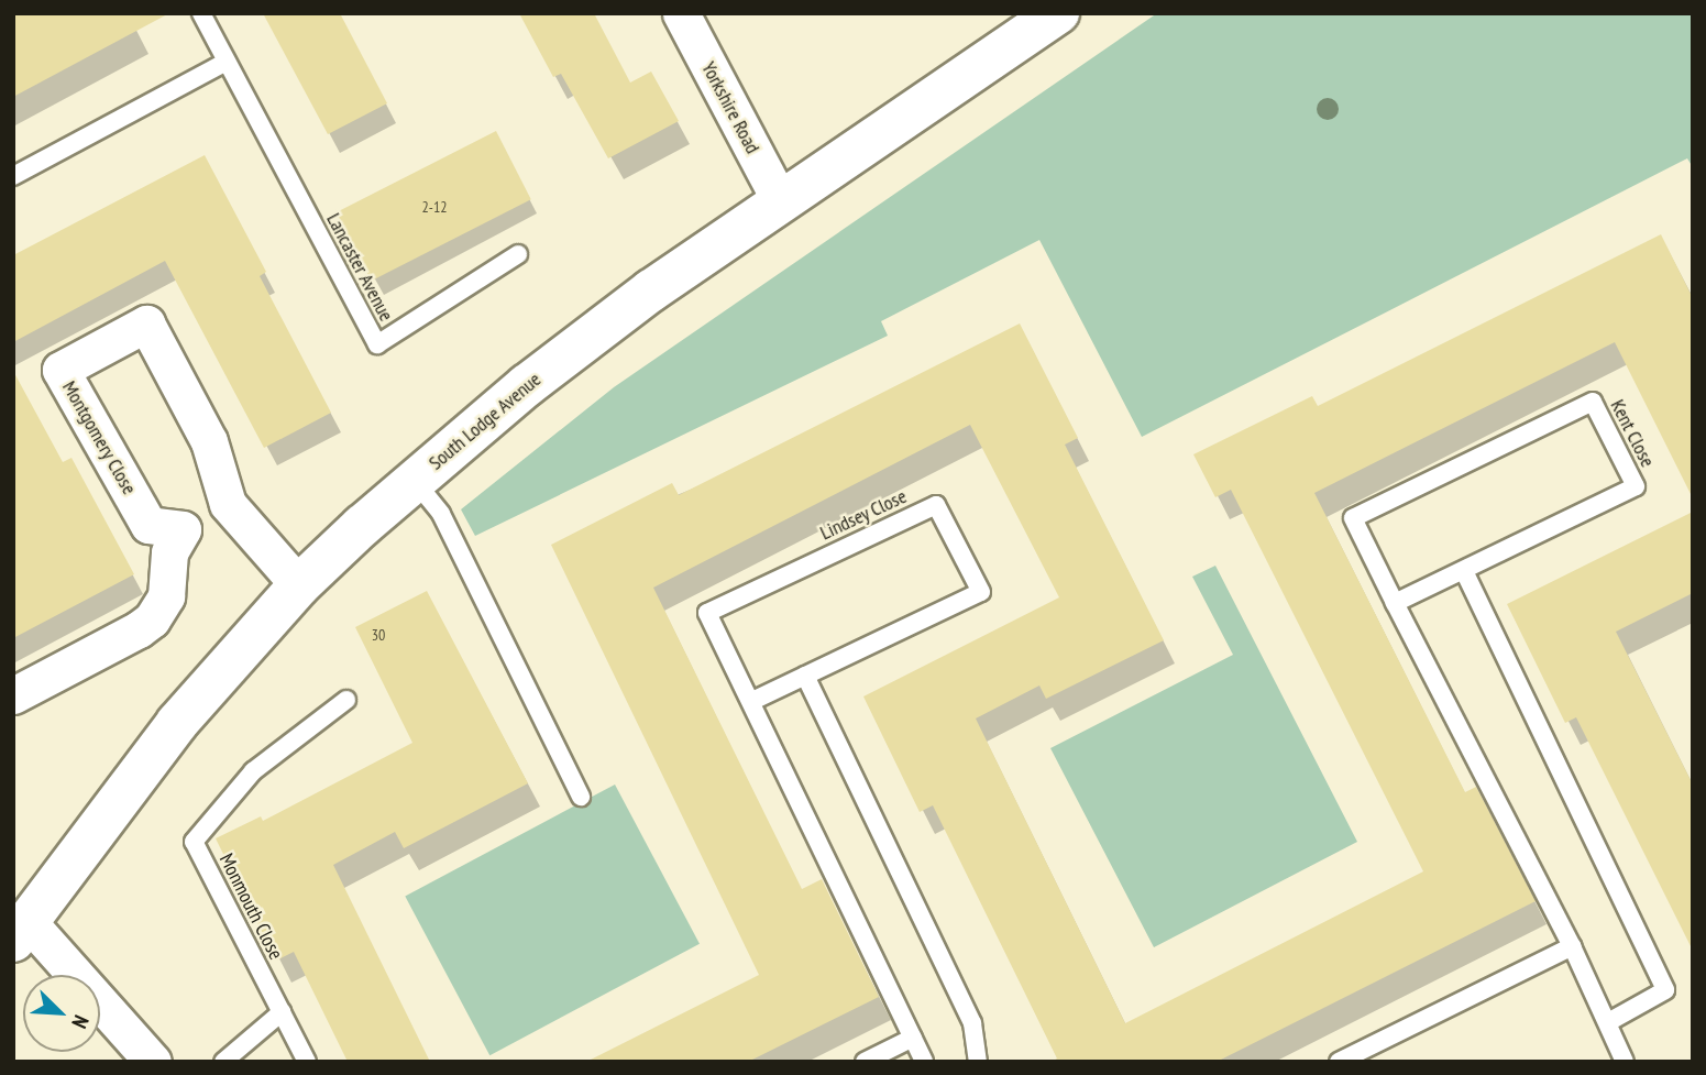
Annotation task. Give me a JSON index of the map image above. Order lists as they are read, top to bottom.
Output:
{
  "streets": {
    "street": ["Yorkshire Road", "South Lodge Avenue", "Montgomery Close"],
    "lane": [
      "Lancaster Avenue",
      "Kent Close",
      "Lindsey Close",
      "Monmouth Close"
    ]
  },
  "crossings": [
    ["Yorkshire Road", "South Lodge Avenue"],
    ["South Lodge Avenue", "Montgomery Close"]
  ],
  "house_numbers": ["2-12", "30"],
  "north": "bottom right"
}
